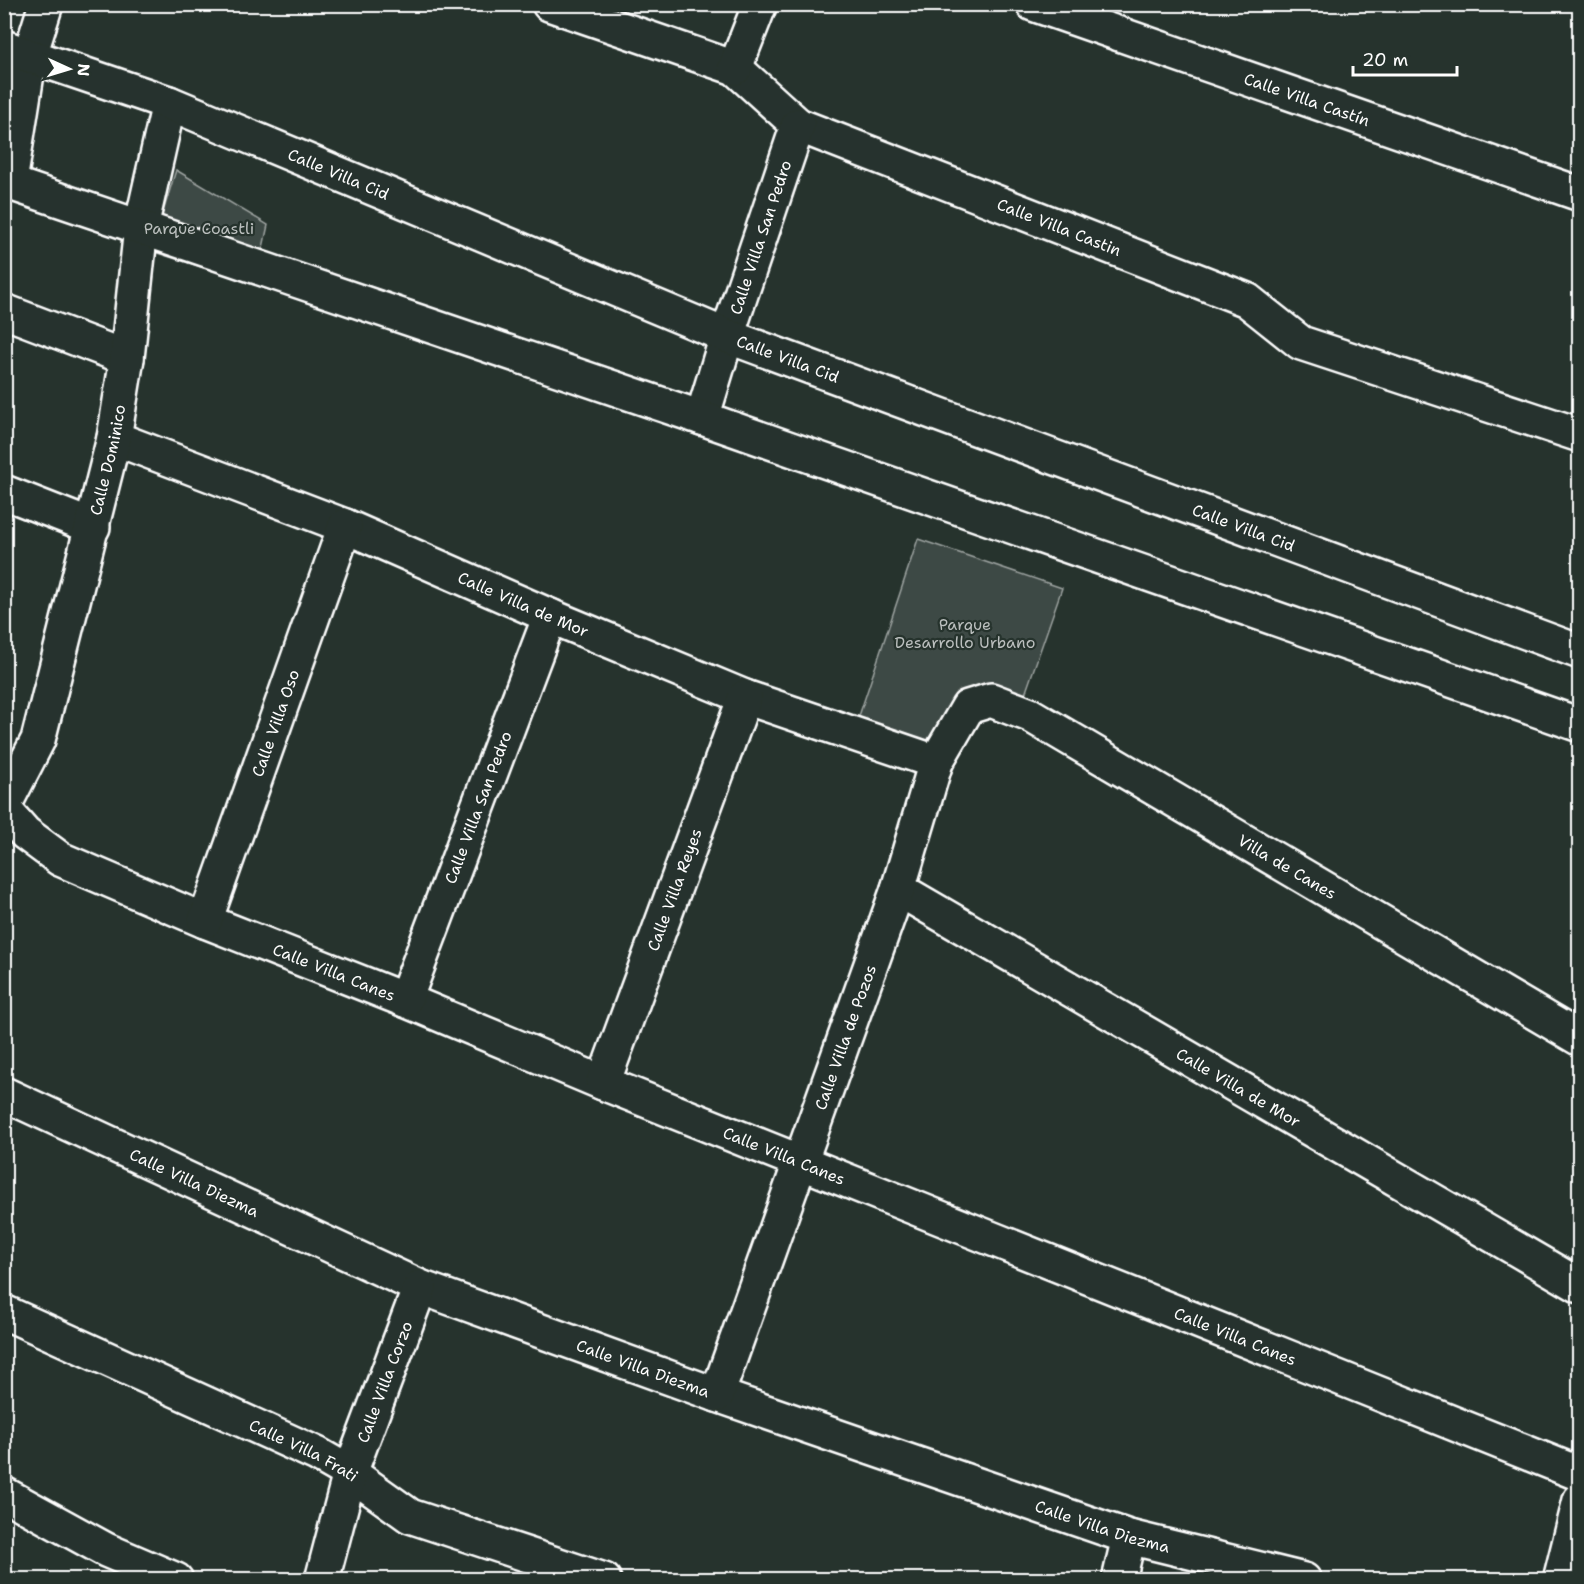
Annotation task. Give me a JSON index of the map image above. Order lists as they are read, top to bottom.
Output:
{
  "streets": {
    "street": [
      "Calle Villa Castín",
      "Calle Villa Cid",
      "Calle Villa Castin",
      "Calle Villa San Pedro",
      "Calle Dominico",
      "Calle Villa de Mor",
      "Calle Villa Oso",
      "Villa de Canes",
      "Calle Villa Reyes",
      "Calle Villa Canes",
      "Calle Villa de Pozos",
      "Calle Villa Diezma",
      "Calle Villa Corzo",
      "Calle Villa Frati"
    ]
  },
  "crossings": [
    ["Calle Villa Cid", "Calle Villa San Pedro"],
    ["Calle Villa Cid", "Calle Dominico"],
    ["Calle Villa Castin", "Calle Villa San Pedro"],
    ["Calle Villa San Pedro", "Calle Villa de Mor"],
    ["Calle Villa San Pedro", "Calle Villa Canes"],
    ["Calle Dominico", "Calle Villa de Mor"],
    ["Calle Dominico", "Calle Villa Canes"],
    ["Calle Villa de Mor", "Calle Villa Oso"],
    ["Calle Villa de Mor", "Calle Villa Reyes"],
    ["Calle Villa de Mor", "Calle Villa de Pozos"],
    ["Calle Villa Oso", "Calle Villa Canes"],
    ["Villa de Canes", "Calle Villa de Pozos"],
    ["Calle Villa Reyes", "Calle Villa Canes"],
    ["Calle Villa Canes", "Calle Villa de Pozos"],
    ["Calle Villa de Pozos", "Calle Villa Diezma"],
    ["Calle Villa Diezma", "Calle Villa Corzo"],
    ["Calle Villa Corzo", "Calle Villa Frati"]
  ],
  "parks": ["Parque Coastli", "Parque Desarrollo Urbano"],
  "scale_bar": "20 m",
  "north": "right"
}
